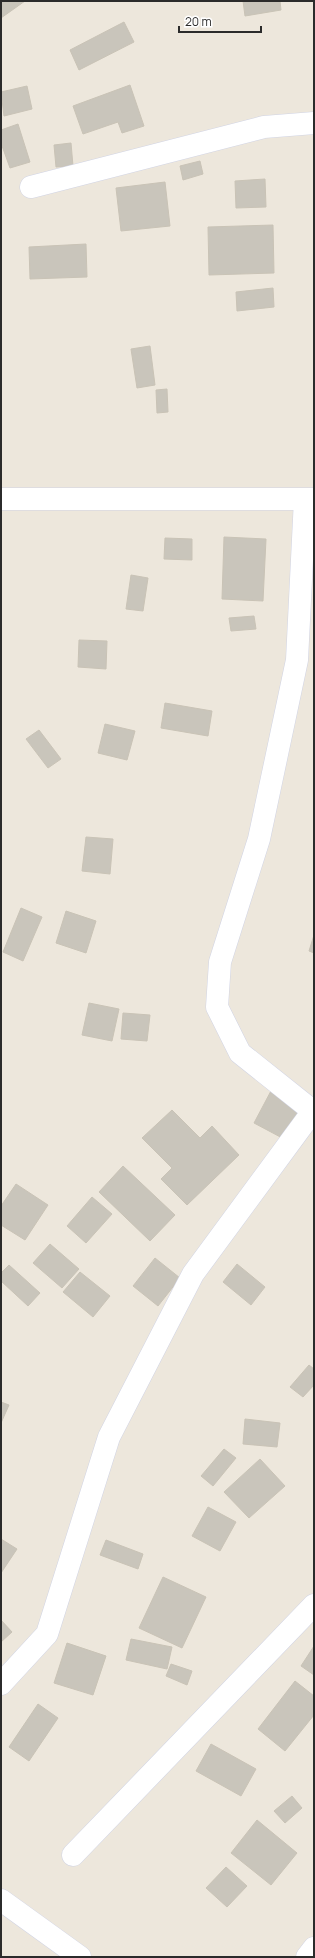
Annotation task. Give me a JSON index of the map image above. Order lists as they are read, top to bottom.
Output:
{
  "scale_bar": "20 m"
}
